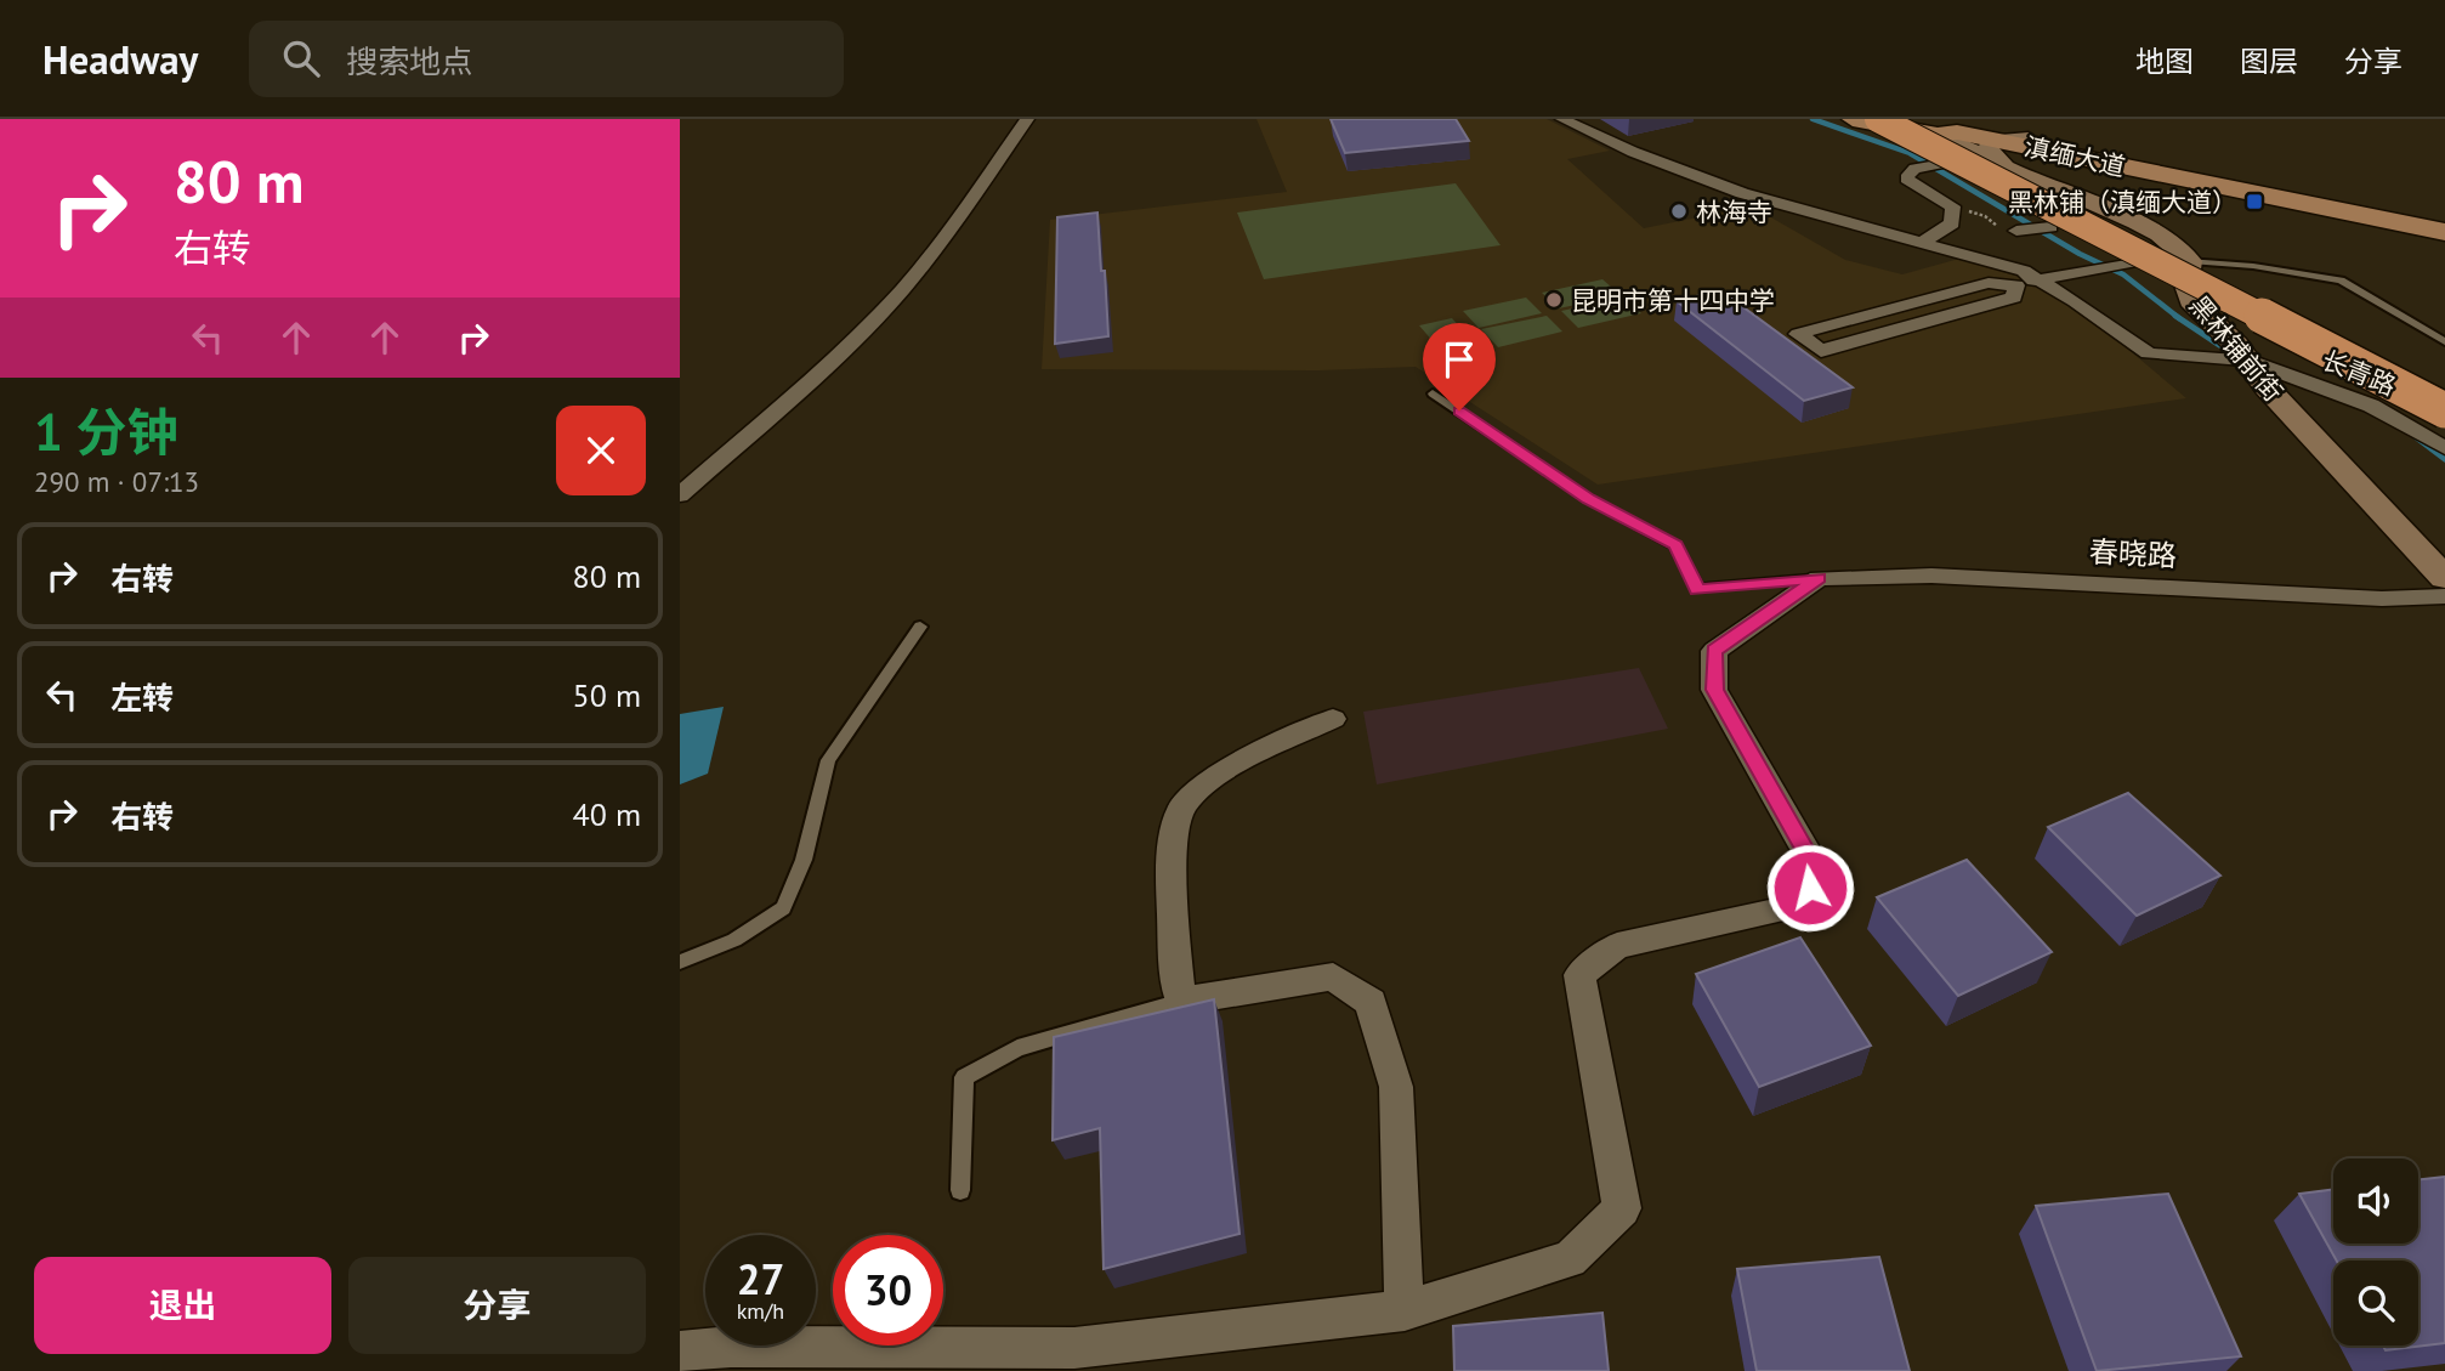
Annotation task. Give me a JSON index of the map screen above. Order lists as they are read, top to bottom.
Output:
{
  "streets": {
    "main road": ["滇缅大道"],
    "street": ["黑林铺前街", "长青路", "春晓路"]
  },
  "crossings": [
    ["黑林铺前街", "长青路"]
  ],
  "places": {
    "transit": ["黑林铺（滇缅大道）"],
    "other": ["林海寺", "昆明市第十四中学"]
  },
  "page": {
    "header": "Headway",
    "search": "搜索地点",
    "nav": ["地图", "图层", "分享"],
    "turn": ["80 m", "右转"],
    "heading": ["1 分钟", "290 m · 07:13"],
    "list": [
      {
        "name": "右转",
        "value": "80 m"
      },
      {
        "name": "左转",
        "value": "50 m"
      },
      {
        "name": "右转",
        "value": "40 m"
      }
    ],
    "speed": "27 km/h",
    "limit": "30",
    "buttons": ["退出", "分享"]
  }
}
